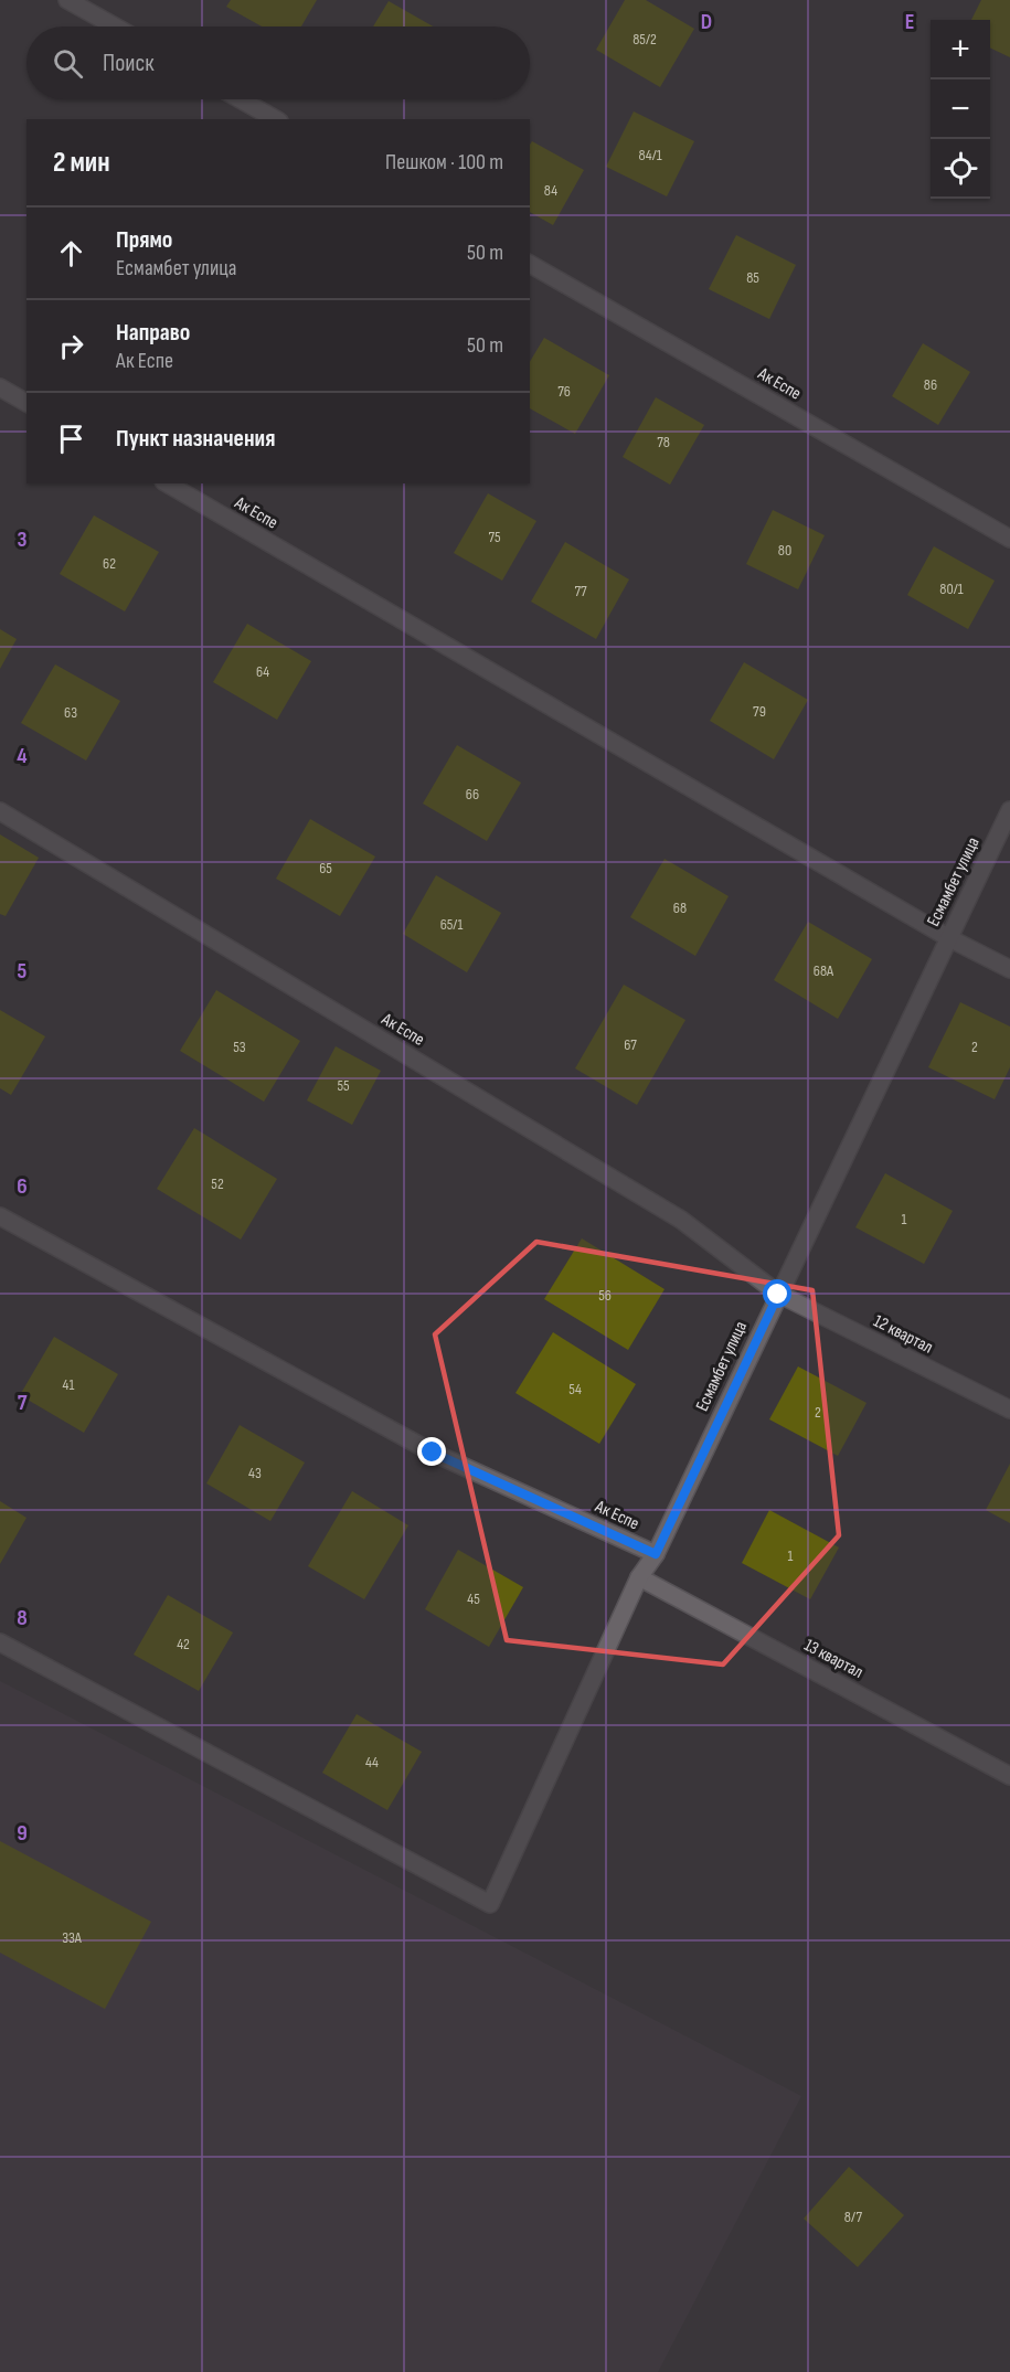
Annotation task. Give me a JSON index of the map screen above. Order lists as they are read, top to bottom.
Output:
{
  "streets": {
    "street": [
      "Ак Еспе",
      "Есмамбет улица",
      "12 квартал",
      "13 квартал"
    ]
  },
  "crossings": [
    ["Ак Еспе", "Есмамбет улица"],
    ["Ак Еспе", "12 квартал"],
    ["Есмамбет улица", "12 квартал"],
    ["Есмамбет улица", "13 квартал"]
  ],
  "house_numbers": [
    "85/2",
    "84/1",
    "84",
    "85",
    "86",
    "76",
    "78",
    "75",
    "80",
    "62",
    "80/1",
    "77",
    "64",
    "79",
    "63",
    "66",
    "65",
    "68",
    "65/1",
    "68А",
    "67",
    "53",
    "2",
    "55",
    "52",
    "1",
    "56",
    "41",
    "54",
    "2",
    "43",
    "1",
    "45",
    "42",
    "44",
    "33А",
    "8/7"
  ],
  "page": {
    "map_buttons": ["+", "−"],
    "search": "Поиск",
    "heading": ["2 мин", "Пешком · 100 m"],
    "list": [
      ["Прямо", "Есмамбет улица", "50 m"],
      ["Направо", "Ак Еспе", "50 m"],
      "Пункт назначения"
    ]
  },
  "grid": {
    "columns": ["D", "E"],
    "rows": [
      "3",
      "4",
      "5",
      "6",
      "7",
      "8",
      "9"
    ]
  }
}
